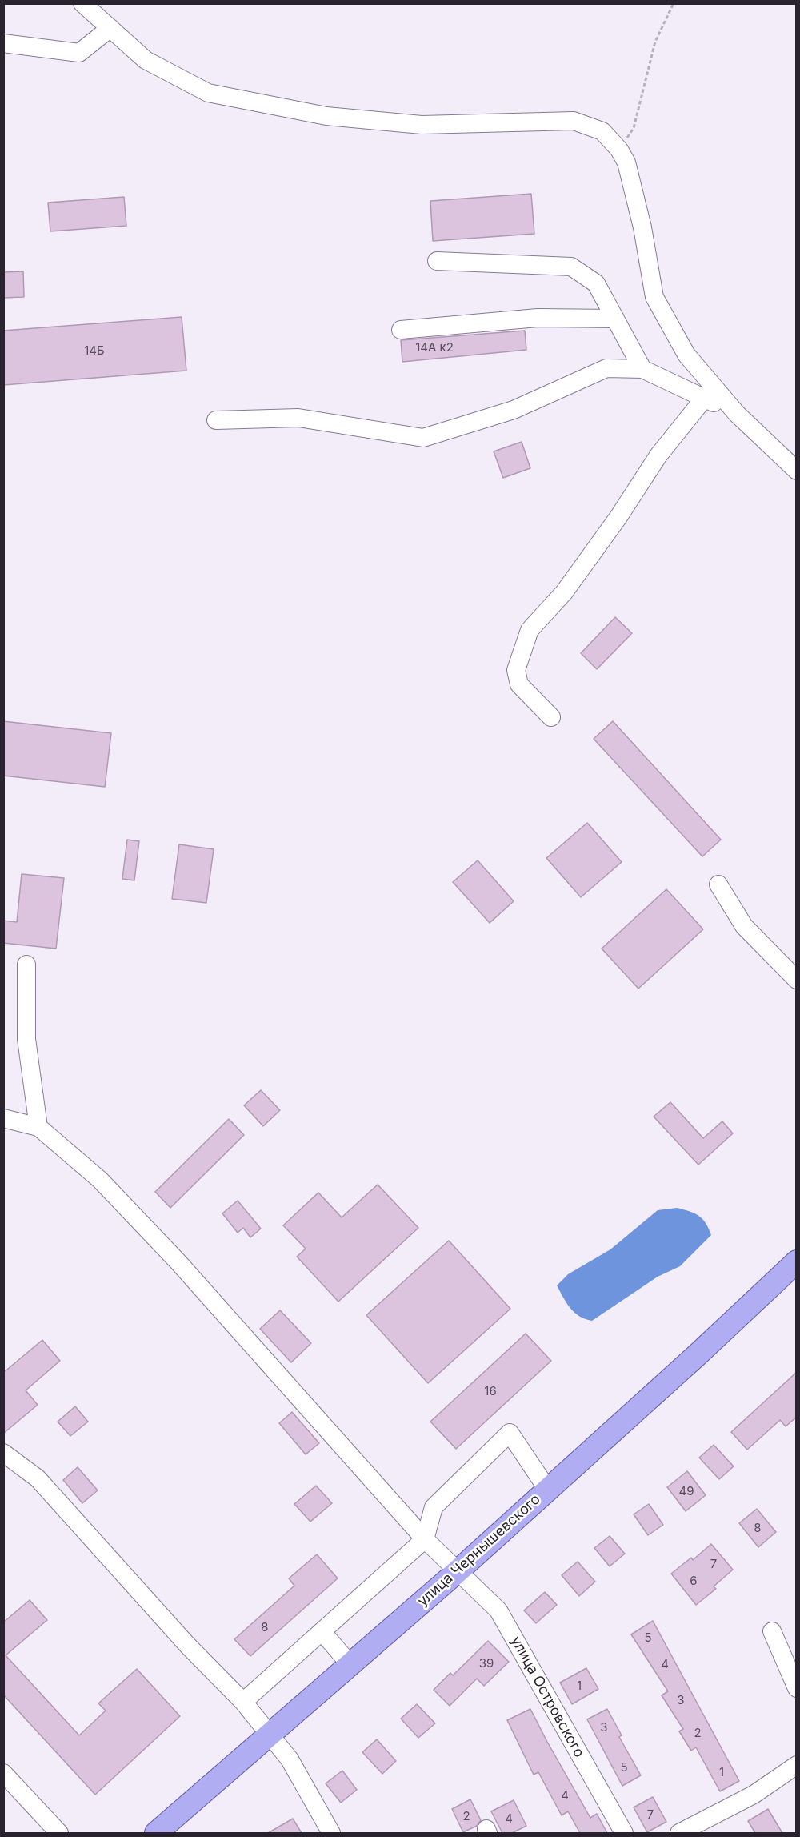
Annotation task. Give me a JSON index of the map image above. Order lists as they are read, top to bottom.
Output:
{
  "streets": {
    "main road": ["улица Чернышевского"],
    "street": ["улица Островского"]
  },
  "crossings": [
    ["улица Чернышевского", "улица Островского"]
  ],
  "house_numbers": [
    "14А к2",
    "14Б",
    "16",
    "49",
    "8",
    "7",
    "6",
    "8",
    "5",
    "39",
    "4",
    "1",
    "3",
    "3",
    "2",
    "5",
    "1",
    "4",
    "7",
    "2",
    "4"
  ]
}
